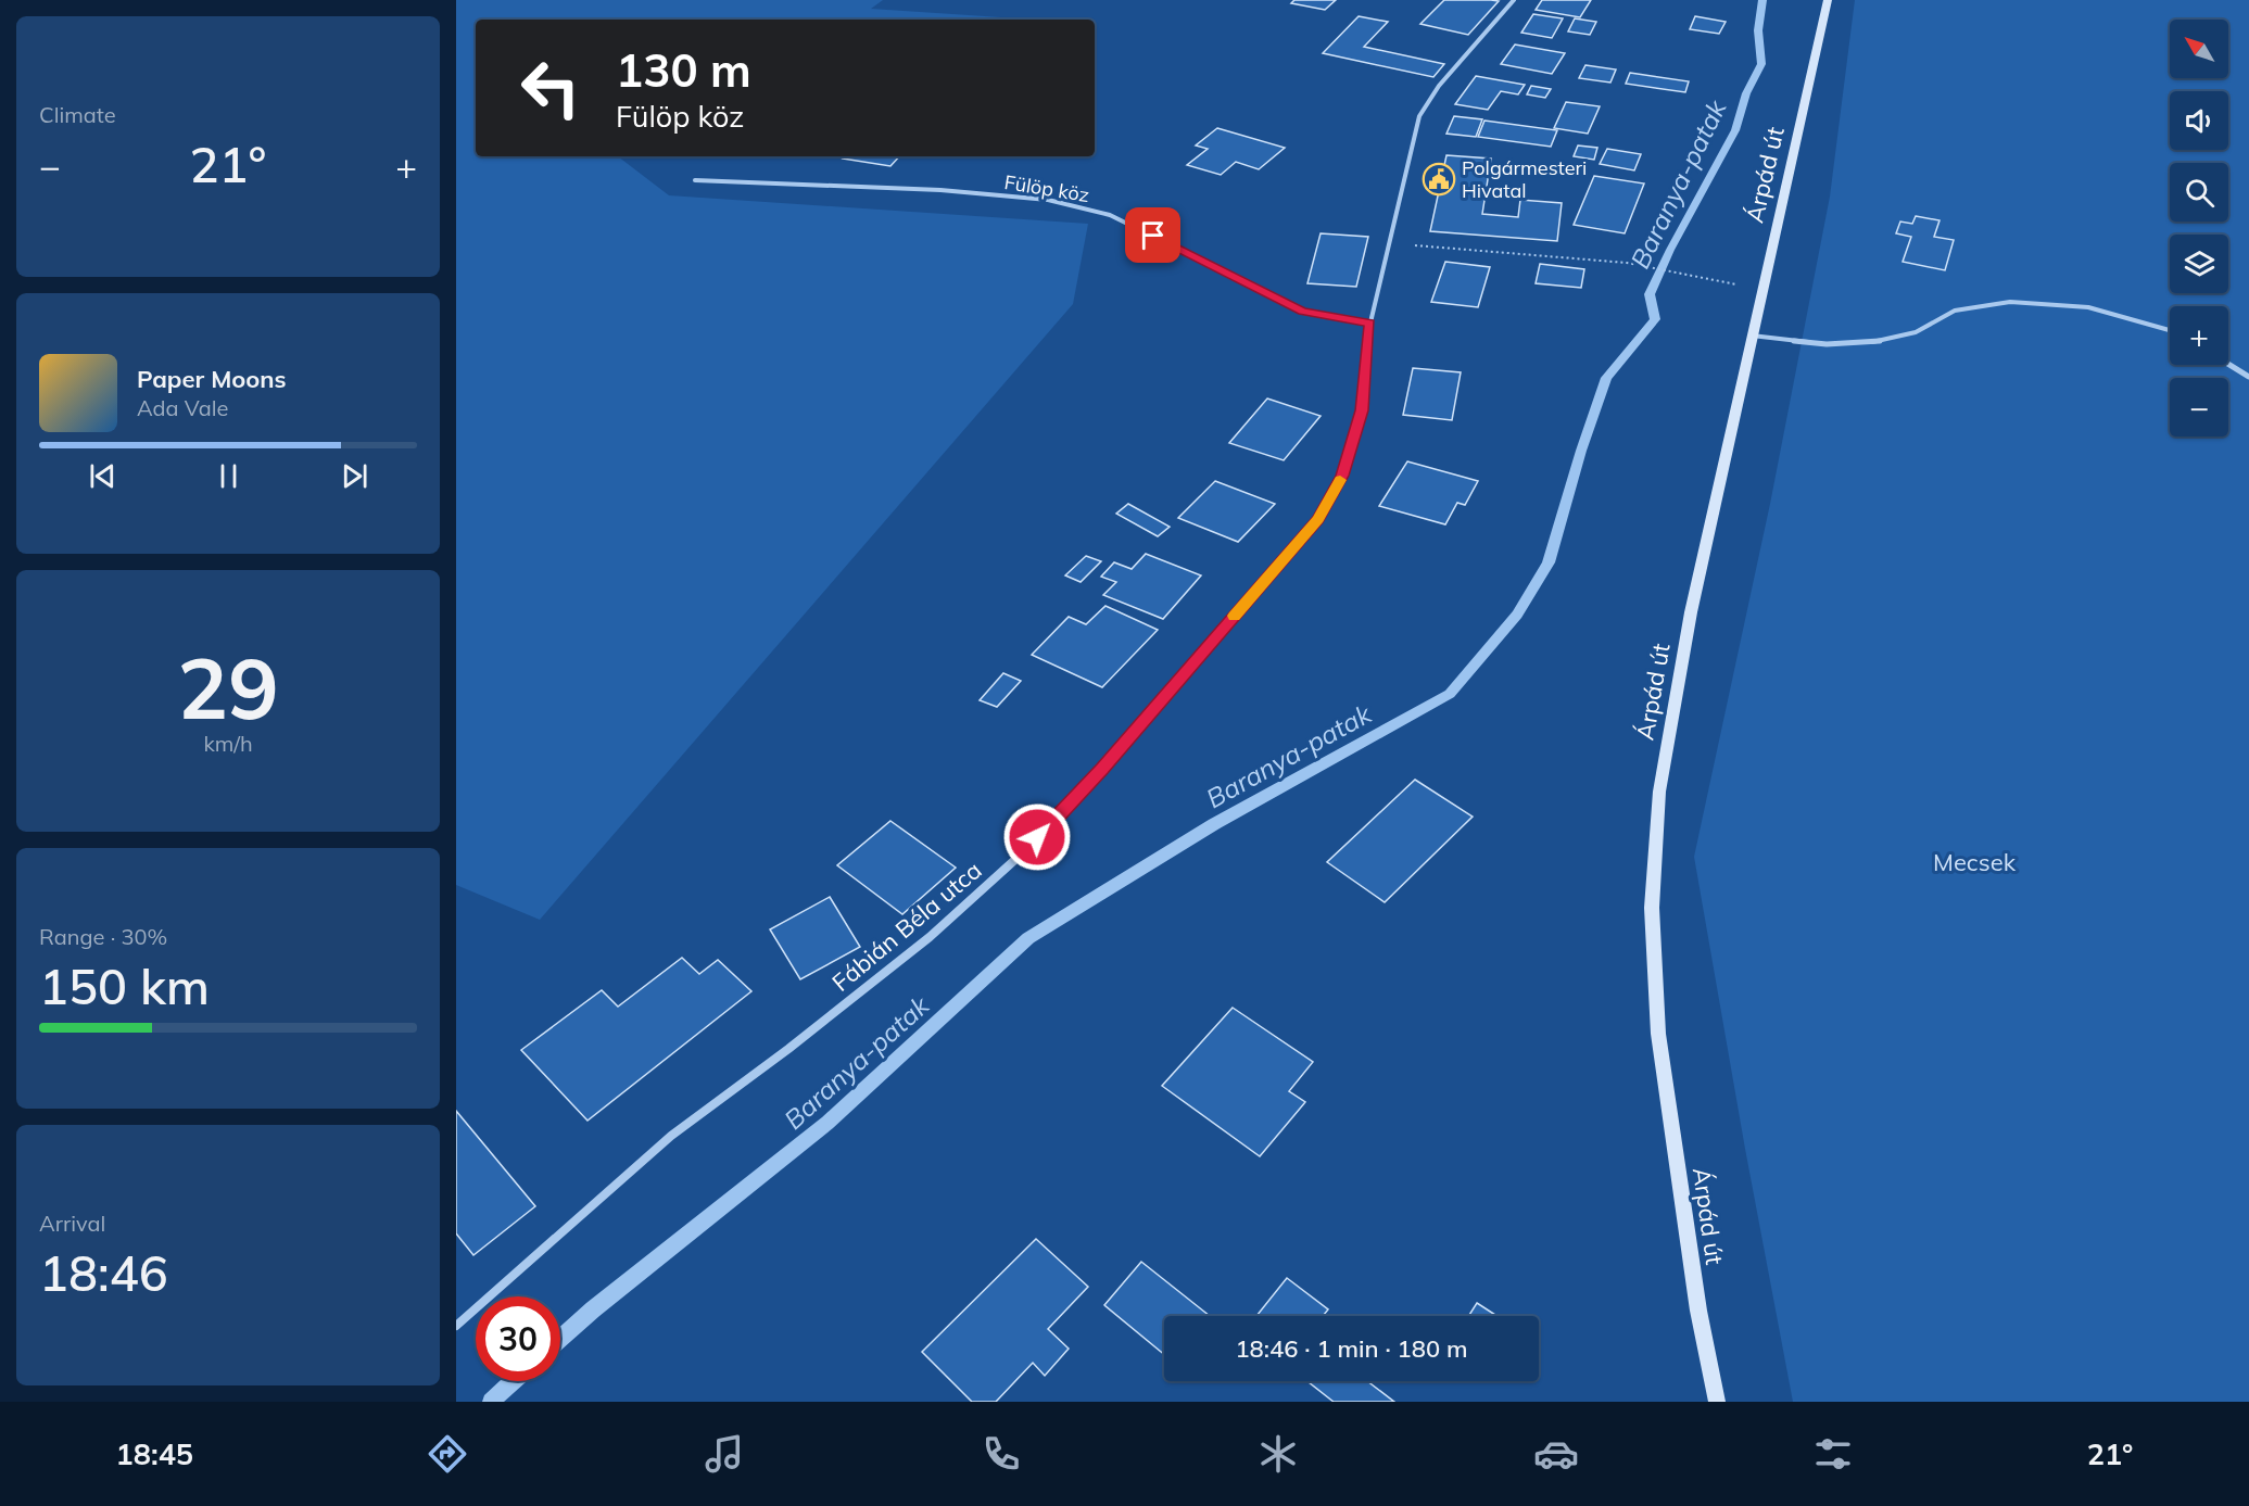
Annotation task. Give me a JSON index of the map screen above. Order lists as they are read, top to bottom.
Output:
{
  "streets": {
    "main road": ["Árpád út"],
    "street": ["Fülöp köz", "Fábián Béla utca"]
  },
  "crossings": [
    ["Fülöp köz", "Fábián Béla utca"]
  ],
  "water": ["Baranya-patak"],
  "parks": ["Mecsek"],
  "places": {
    "public building": ["Polgármesteri Hivatal"]
  },
  "north": "top left",
  "page": {
    "tile": [
      "Climate",
      ["29", "km/h"],
      ["Range · 30%", "150 km"],
      ["Arrival", "18:46"]
    ],
    "map_buttons": ["+", "−"],
    "turn": ["130 m", "Fülöp köz"],
    "heat": ["−", "21°", "+"],
    "song": ["Paper Moons", "Ada Vale"],
    "limit": "30",
    "trip": "18:46 · 1 min · 180 m",
    "tabs": ["18:45", "21°"]
  }
}
